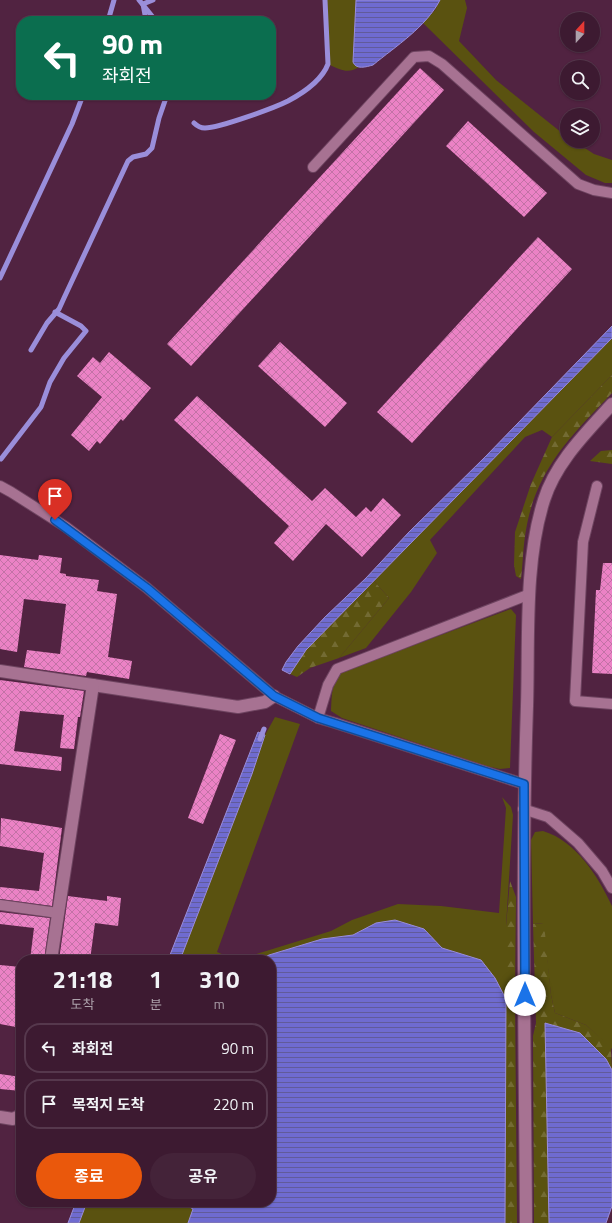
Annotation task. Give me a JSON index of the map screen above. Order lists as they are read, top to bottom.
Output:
{
  "north": "top",
  "page": {
    "turn": ["90 m", "좌회전"],
    "eta": [
      "21:18",
      "도착",
      "1",
      "분",
      "310",
      "m"
    ],
    "list": [
      {
        "name": "좌회전",
        "value": "90 m"
      },
      {
        "name": "목적지 도착",
        "value": "220 m"
      }
    ],
    "buttons": ["종료", "공유"]
  }
}
